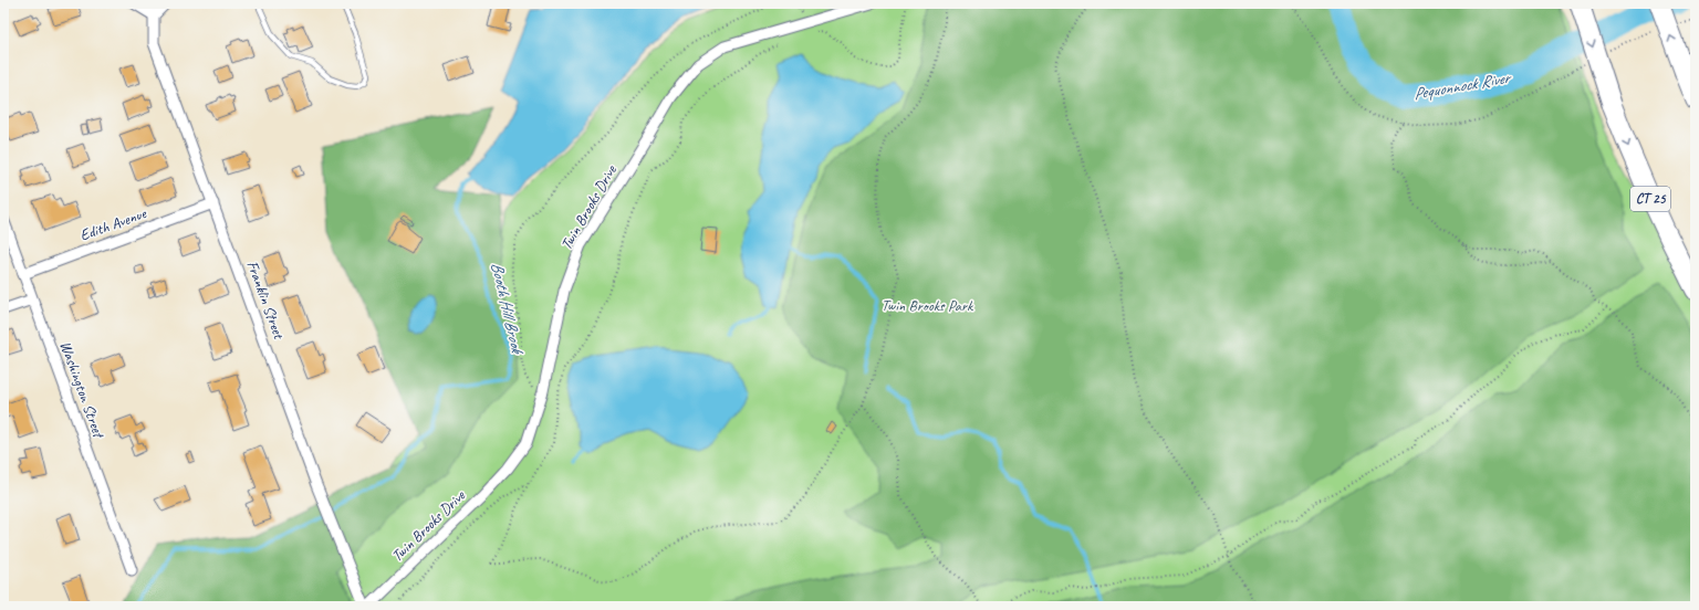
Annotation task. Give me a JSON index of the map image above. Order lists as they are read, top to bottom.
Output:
{
  "streets": {
    "highway": ["CT 25"],
    "street": [
      "Twin Brooks Drive",
      "Edith Avenue",
      "Franklin Street",
      "Washington Street"
    ]
  },
  "crossings": [
    ["Twin Brooks Drive", "Franklin Street"],
    ["Edith Avenue", "Franklin Street"],
    ["Edith Avenue", "Washington Street"]
  ],
  "water": ["Pequonnock River", "Booth Hill Brook"],
  "parks": ["Twin Brooks Park"]
}
